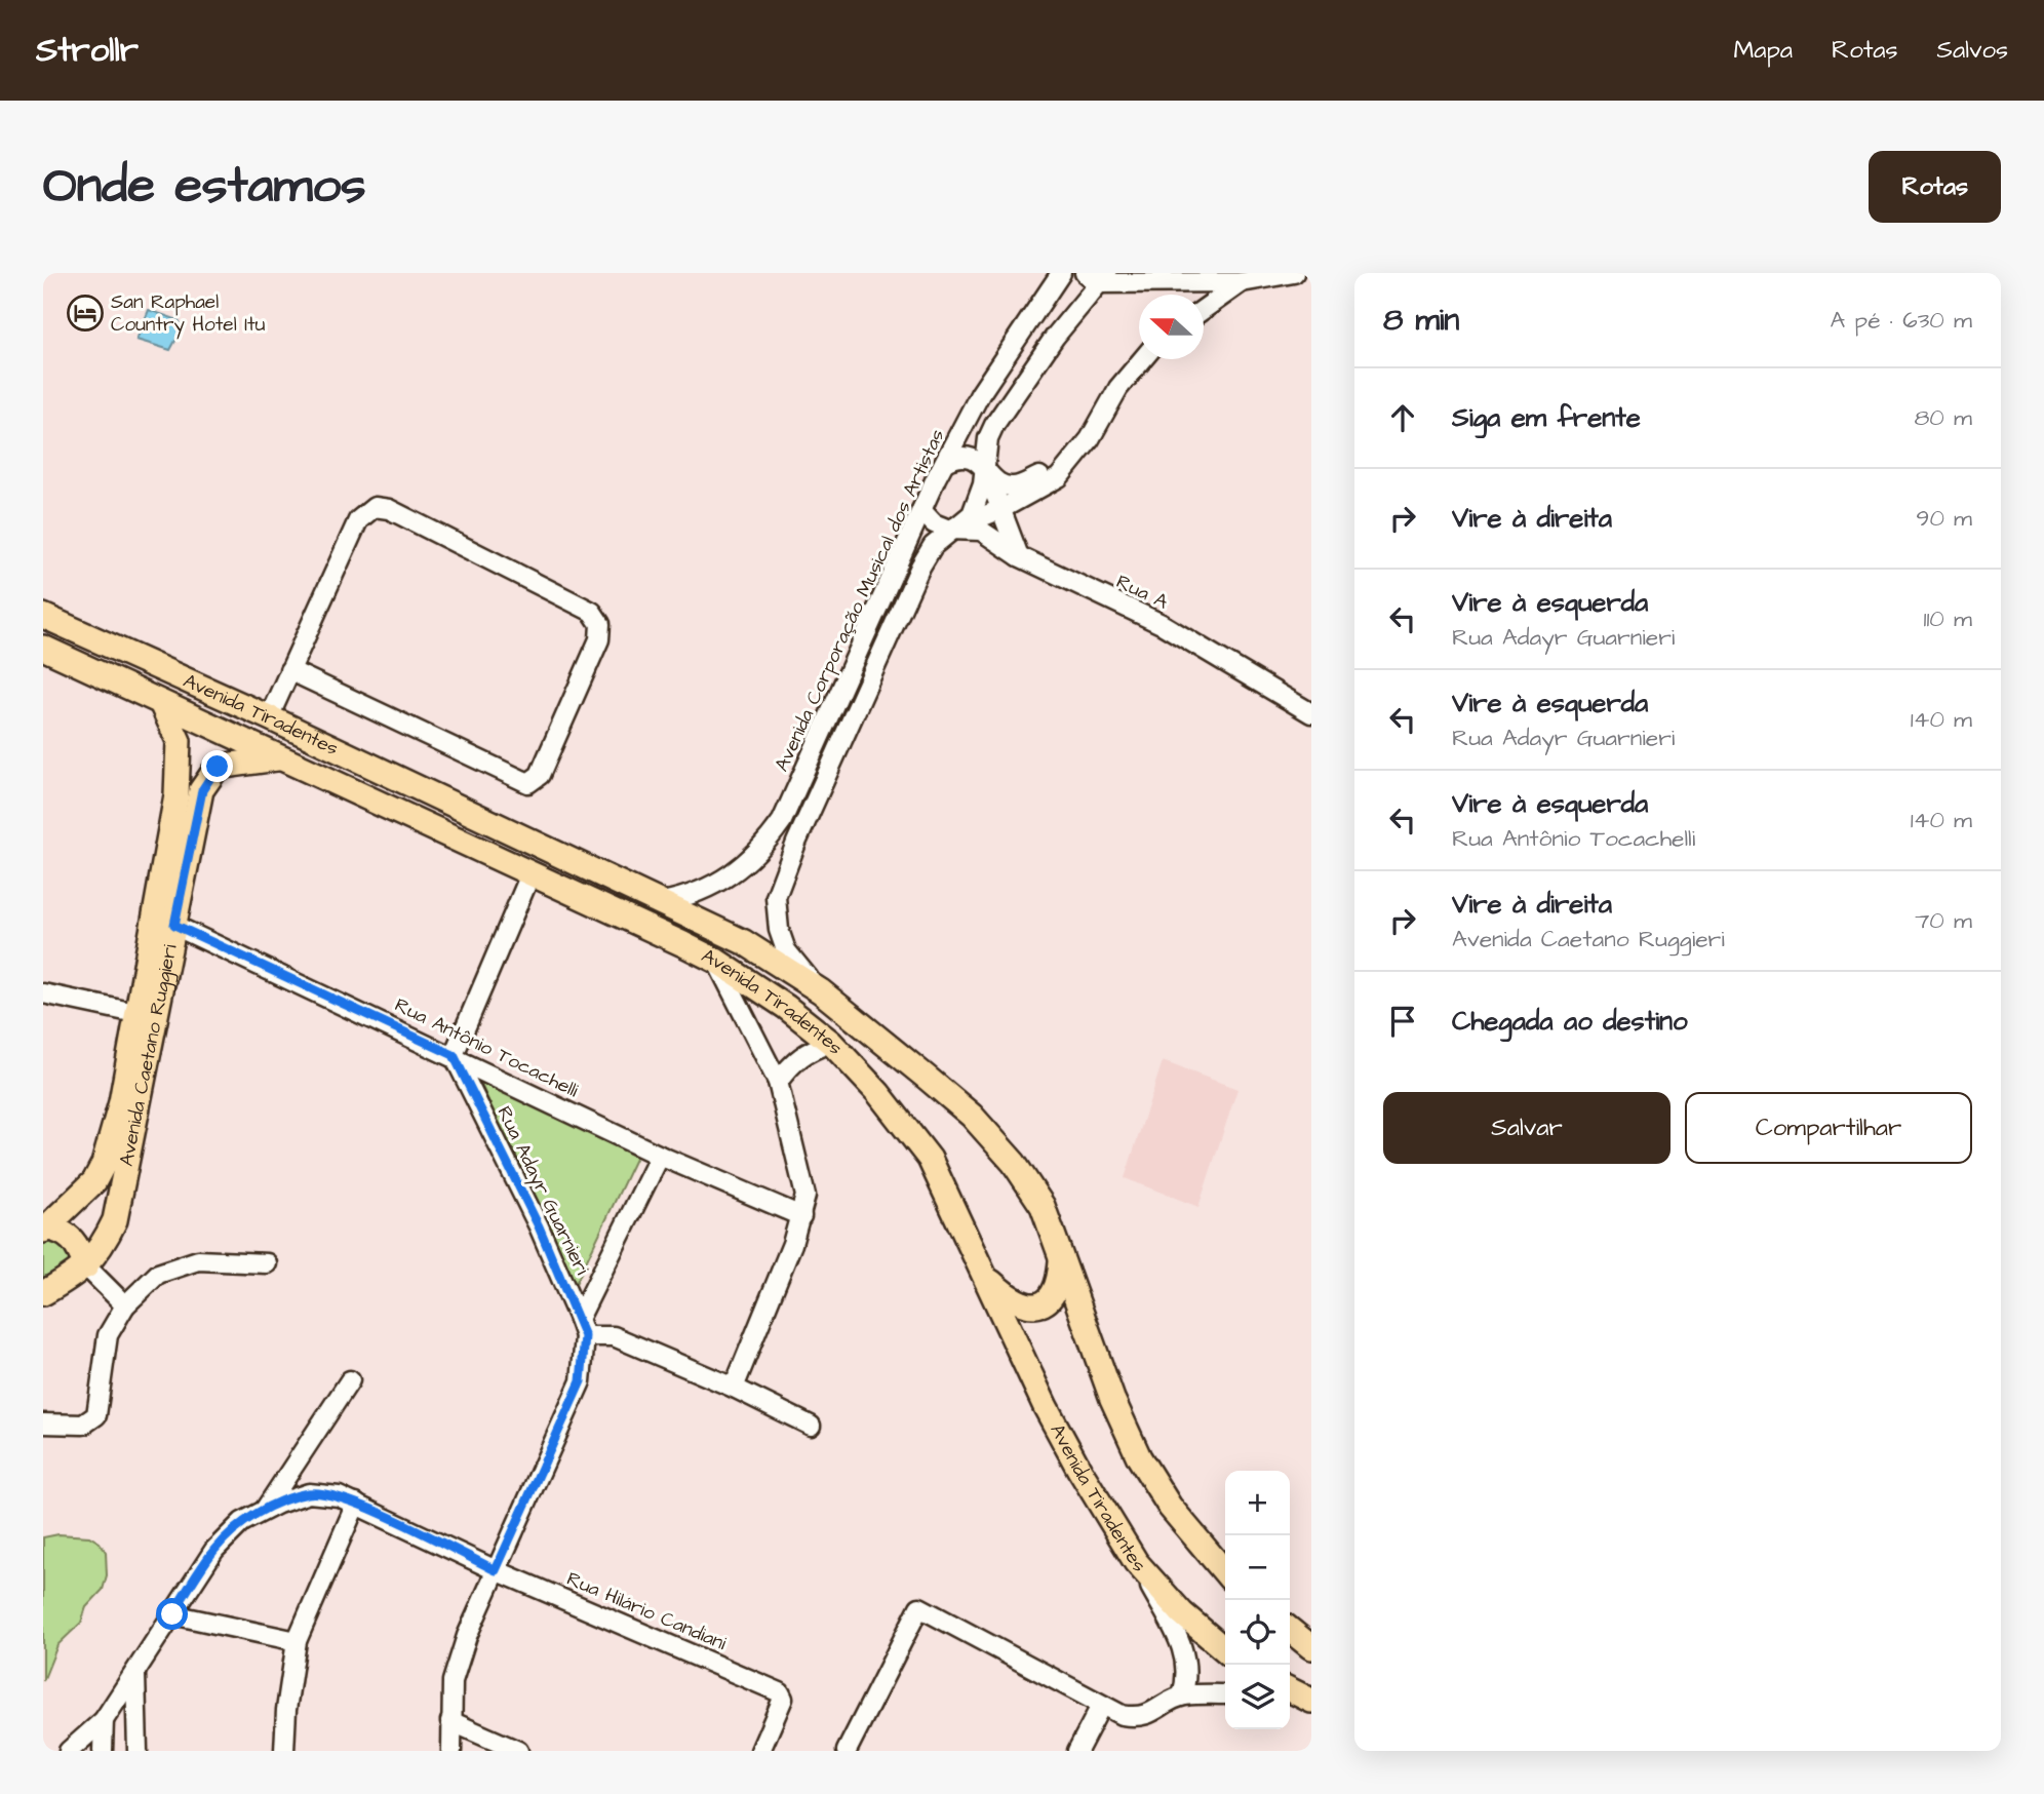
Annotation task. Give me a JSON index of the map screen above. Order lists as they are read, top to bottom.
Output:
{
  "streets": {
    "main road": ["Avenida Tiradentes", "Avenida Caetano Ruggieri"],
    "street": [
      "Rua A",
      "Avenida Corporação Musical dos Artistas",
      "Rua Antônio Tocachelli",
      "Rua Adayr Guarnieri",
      "Rua Hilário Candiani"
    ]
  },
  "crossings": [
    ["Rua A", "Avenida Corporação Musical dos Artistas"],
    ["Avenida Corporação Musical dos Artistas", "Avenida Tiradentes"],
    ["Avenida Tiradentes", "Avenida Caetano Ruggieri"],
    ["Rua Antônio Tocachelli", "Avenida Caetano Ruggieri"],
    ["Rua Antônio Tocachelli", "Rua Adayr Guarnieri"],
    ["Rua Adayr Guarnieri", "Rua Hilário Candiani"]
  ],
  "places": {
    "hotel": ["San Raphael Country Hotel Itu"]
  },
  "north": "left",
  "page": {
    "header": "Strollr",
    "nav": ["Mapa", "Rotas", "Salvos"],
    "buttons": [
      "Rotas",
      ["Salvar", "Compartilhar"]
    ],
    "title": "Onde estamos",
    "heading": ["8 min", "A pé · 630 m"],
    "list": [
      ["Siga em frente", "80 m"],
      ["Vire à direita", "90 m"],
      ["Vire à esquerda", "Rua Adayr Guarnieri", "110 m"],
      ["Vire à esquerda", "Rua Adayr Guarnieri", "140 m"],
      ["Vire à esquerda", "Rua Antônio Tocachelli", "140 m"],
      ["Vire à direita", "Avenida Caetano Ruggieri", "70 m"],
      "Chegada ao destino"
    ],
    "map_buttons": ["+", "−"]
  }
}
